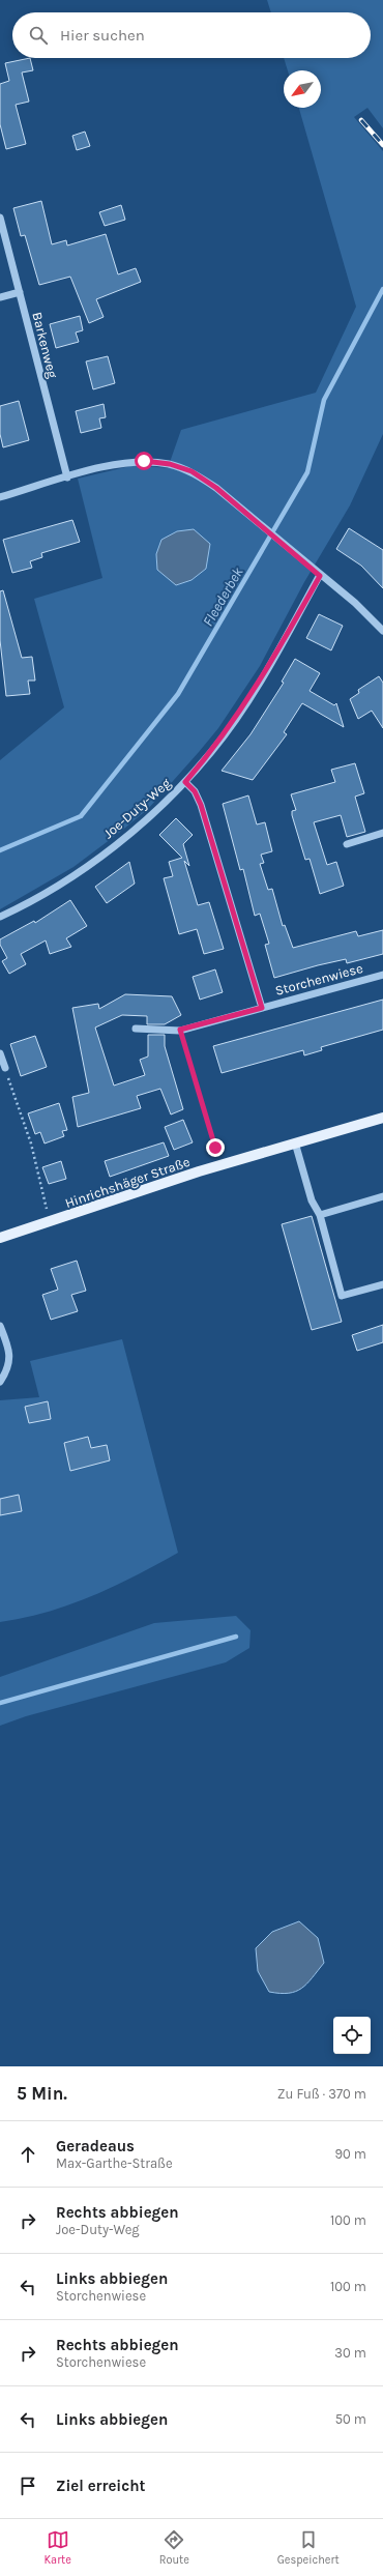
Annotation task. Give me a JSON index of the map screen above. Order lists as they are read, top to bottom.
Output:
{
  "streets": {
    "main road": ["Hinrichshäger Straße"],
    "street": ["Barkenweg", "Joe-Duty-Weg", "Storchenwiese"]
  },
  "crossings": [
    ["Joe-Duty-Weg", "Storchenwiese"]
  ],
  "water": ["Fleederbek"],
  "north": "bottom left",
  "page": {
    "search": "Hier suchen",
    "heading": ["5 Min.", "Zu Fuß · 370 m"],
    "list": [
      ["Geradeaus", "Max-Garthe-Straße", "90 m"],
      ["Rechts abbiegen", "Joe-Duty-Weg", "100 m"],
      ["Links abbiegen", "Storchenwiese", "100 m"],
      ["Rechts abbiegen", "Storchenwiese", "30 m"],
      ["Links abbiegen", "50 m"],
      "Ziel erreicht"
    ],
    "nav": ["Karte", "Route", "Gespeichert"]
  }
}
